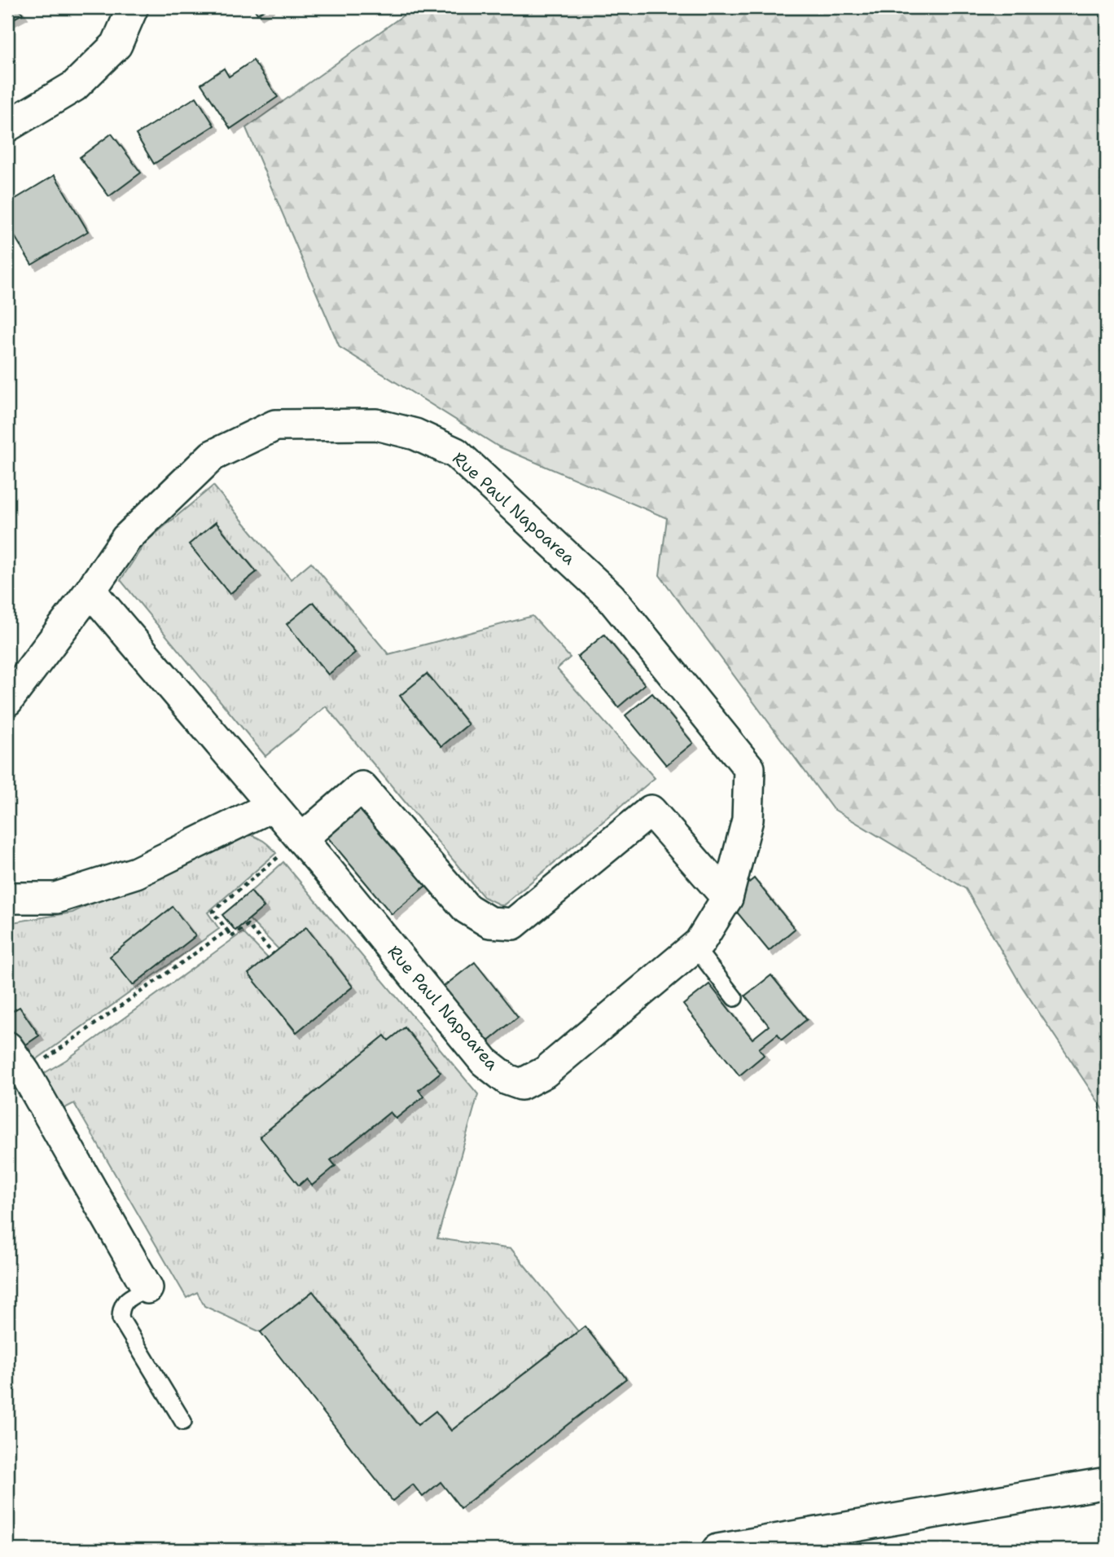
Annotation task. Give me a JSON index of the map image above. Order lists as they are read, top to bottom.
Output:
{
  "streets": {
    "street": ["Rue Paul Napoarea"]
  }
}
